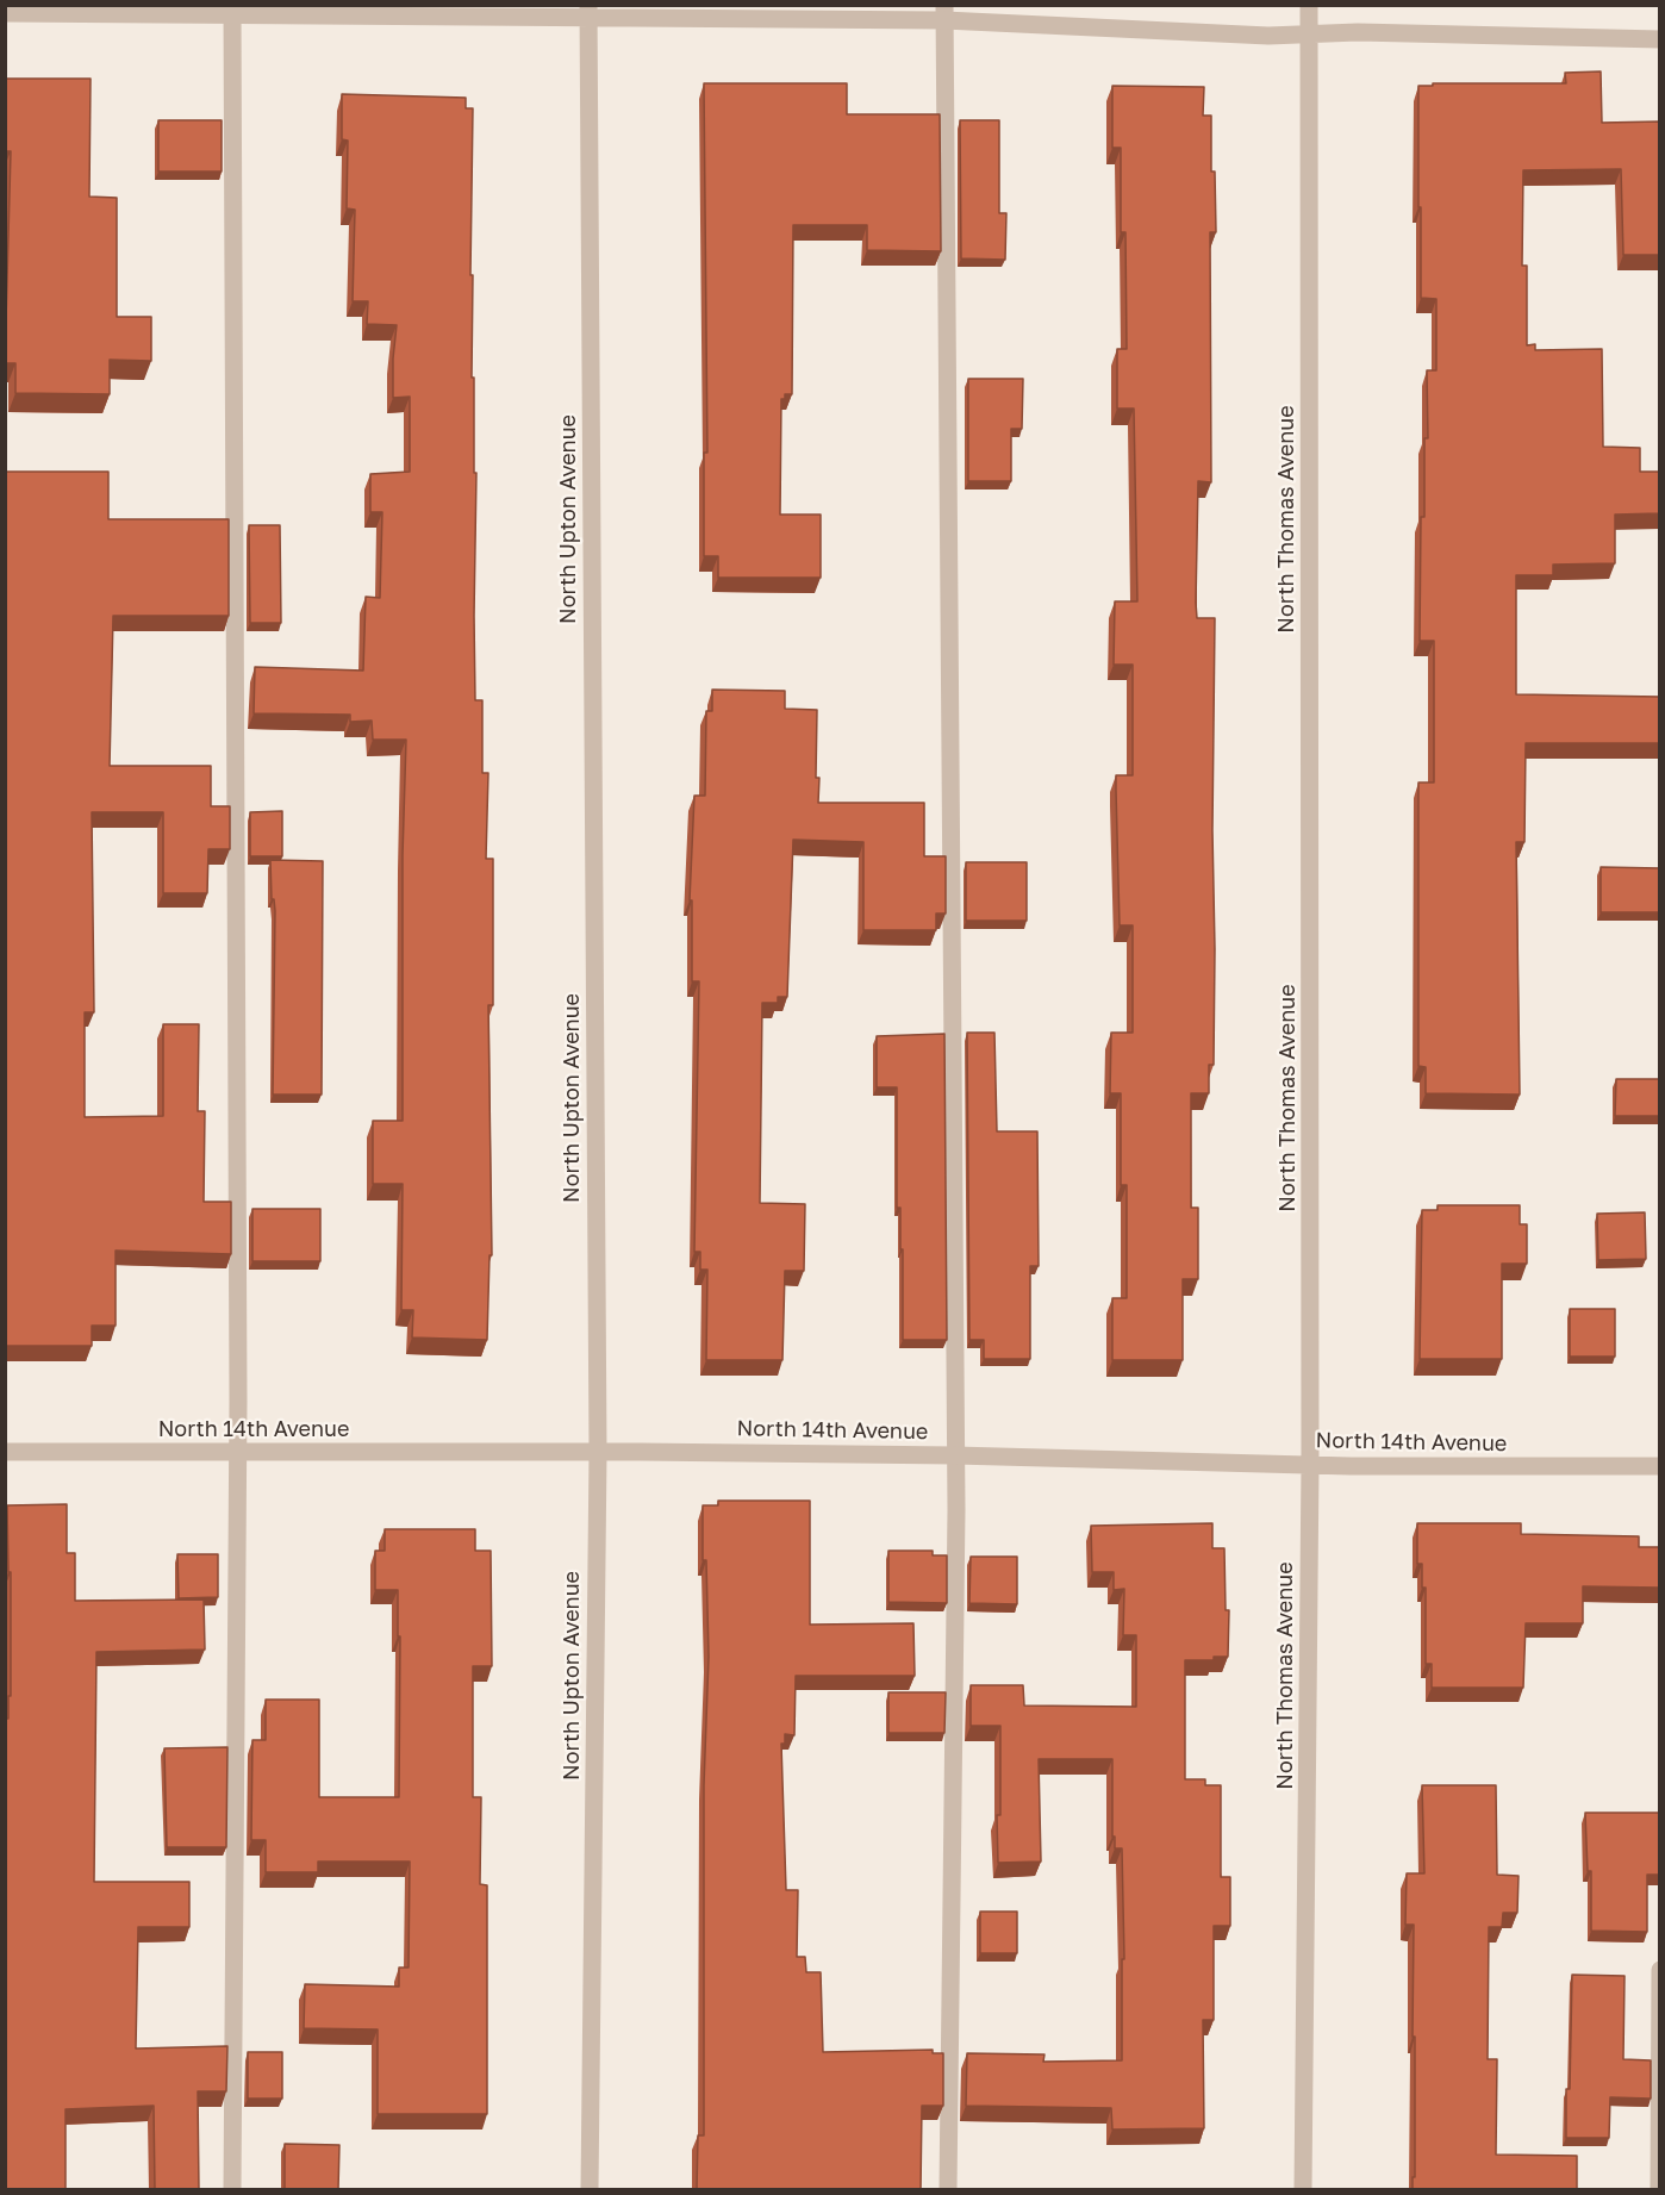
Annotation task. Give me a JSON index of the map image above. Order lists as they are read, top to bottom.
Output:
{
  "streets": {
    "street": ["North Upton Avenue", "North Thomas Avenue", "North 14th Avenue"]
  },
  "crossings": [
    ["North Upton Avenue", "North 14th Avenue"],
    ["North Thomas Avenue", "North 14th Avenue"]
  ]
}
